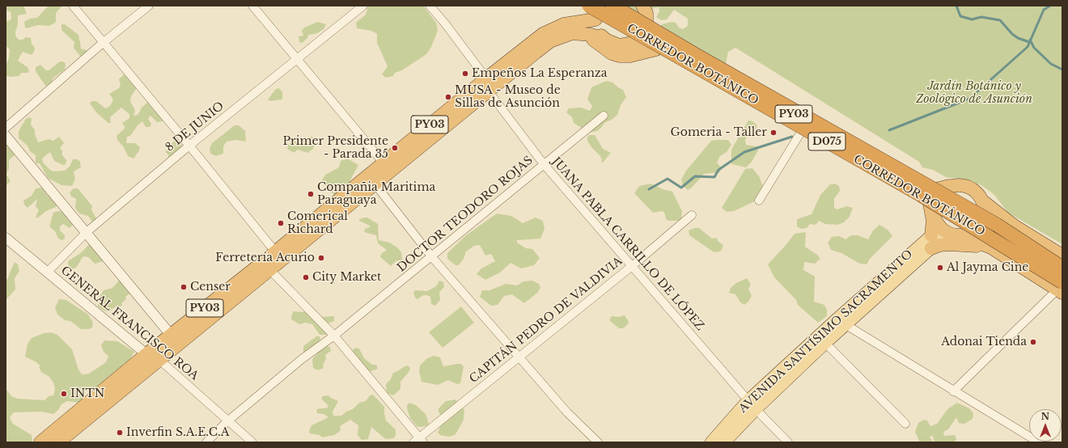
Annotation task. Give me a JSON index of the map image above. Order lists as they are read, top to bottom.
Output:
{
  "streets": {
    "highway": ["CORREDOR BOTÁNICO", "PY03", "D075"],
    "main road": ["AVENIDA SANTÍSIMO SACRAMENTO"],
    "street": [
      "8 DE JUNIO",
      "DOCTOR TEODORO ROJAS",
      "JUANA PABLA CARRILLO DE LÓPEZ",
      "CAPITÁN PEDRO DE VALDIVIA",
      "GENERAL FRANCISCO ROA"
    ]
  },
  "crossings": [
    ["CORREDOR BOTÁNICO", "PY03"],
    ["CORREDOR BOTÁNICO", "D075"],
    ["PY03", "D075"],
    ["PY03", "JUANA PABLA CARRILLO DE LÓPEZ"],
    ["PY03", "GENERAL FRANCISCO ROA"],
    ["PY03", "AVENIDA SANTÍSIMO SACRAMENTO"],
    ["8 DE JUNIO", "GENERAL FRANCISCO ROA"],
    ["DOCTOR TEODORO ROJAS", "JUANA PABLA CARRILLO DE LÓPEZ"],
    ["DOCTOR TEODORO ROJAS", "GENERAL FRANCISCO ROA"],
    ["JUANA PABLA CARRILLO DE LÓPEZ", "CAPITÁN PEDRO DE VALDIVIA"],
    ["JUANA PABLA CARRILLO DE LÓPEZ", "AVENIDA SANTÍSIMO SACRAMENTO"]
  ],
  "parks": ["Jardín Botánico y Zoológico de Asunción"],
  "places": [
    "Empeños La Esperanza",
    "MUSA - Museo de Sillas de Asunción",
    "Gomeria - Taller",
    "Primer Presidente - Parada 35",
    "Compañia Maritima Paraguaya",
    "Comerical Richard",
    "Ferretería Acurio",
    "Al Jayma Cine",
    "City Market",
    "Censer",
    "Adonai Tienda",
    "INTN",
    "Inverfin S.A.E.C.A"
  ],
  "north": "top"
}
